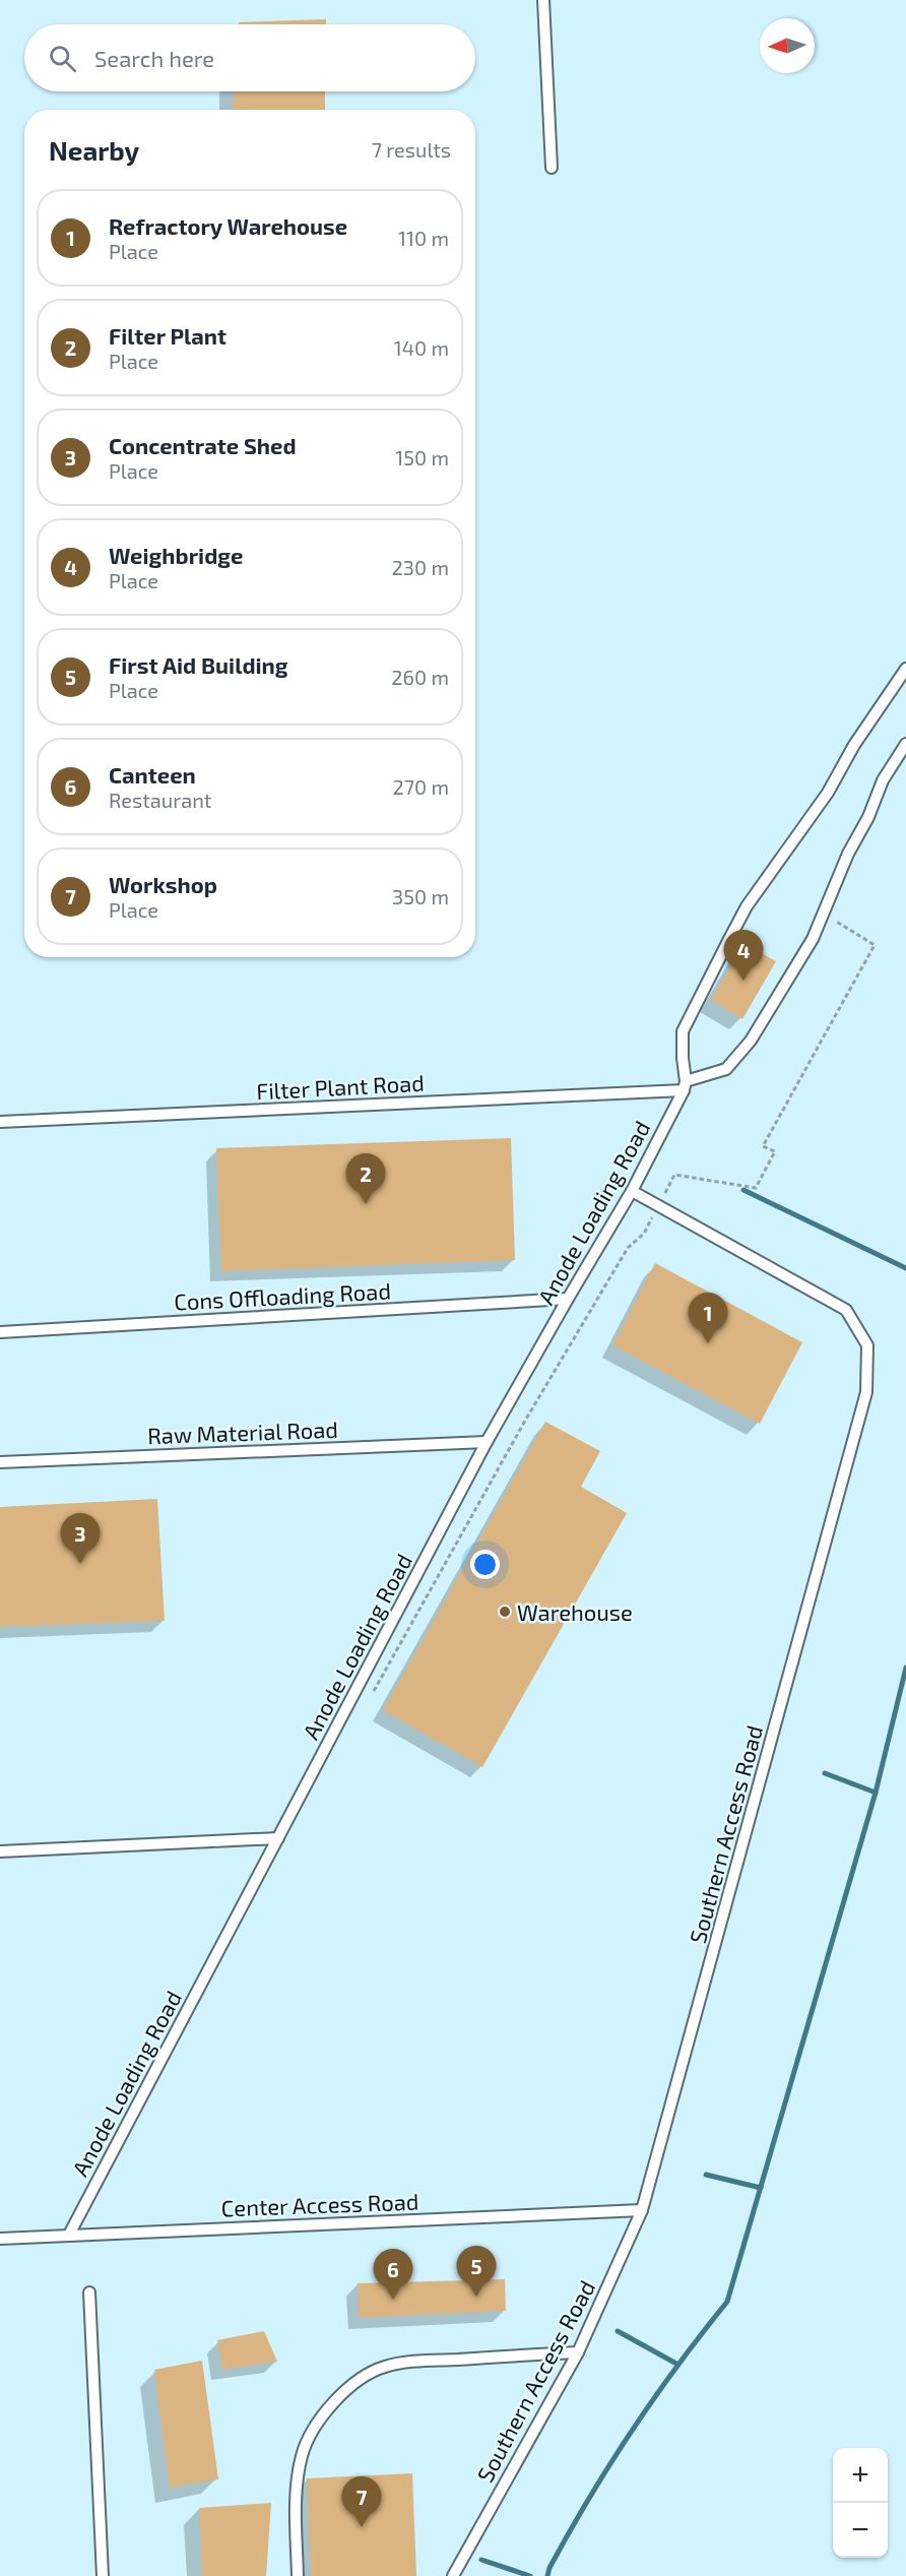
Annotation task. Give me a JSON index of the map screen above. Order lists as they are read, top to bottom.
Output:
{
  "streets": {
    "lane": [
      "Filter Plant Road",
      "Anode Loading Road",
      "Cons Offloading Road",
      "Raw Material Road",
      "Southern Access Road",
      "Center Access Road"
    ]
  },
  "crossings": [
    ["Filter Plant Road", "Anode Loading Road"],
    ["Anode Loading Road", "Cons Offloading Road"],
    ["Anode Loading Road", "Raw Material Road"],
    ["Anode Loading Road", "Southern Access Road"],
    ["Anode Loading Road", "Center Access Road"],
    ["Southern Access Road", "Center Access Road"]
  ],
  "places": ["Warehouse"],
  "north": "left",
  "page": {
    "search": "Search here",
    "heading": ["Nearby", "7 results"],
    "list": [
      {
        "mark": "1",
        "name": "Refractory Warehouse",
        "note": "Place",
        "value": "110 m"
      },
      {
        "mark": "2",
        "name": "Filter Plant",
        "note": "Place",
        "value": "140 m"
      },
      {
        "mark": "3",
        "name": "Concentrate Shed",
        "note": "Place",
        "value": "150 m"
      },
      {
        "mark": "4",
        "name": "Weighbridge",
        "note": "Place",
        "value": "230 m"
      },
      {
        "mark": "5",
        "name": "First Aid Building",
        "note": "Place",
        "value": "260 m"
      },
      {
        "mark": "6",
        "name": "Canteen",
        "note": "Restaurant",
        "value": "270 m"
      },
      {
        "mark": "7",
        "name": "Workshop",
        "note": "Place",
        "value": "350 m"
      }
    ],
    "pins": [
      "4",
      "2",
      "1",
      "3",
      "5",
      "6",
      "7"
    ],
    "map_buttons": ["+", "−"]
  }
}
